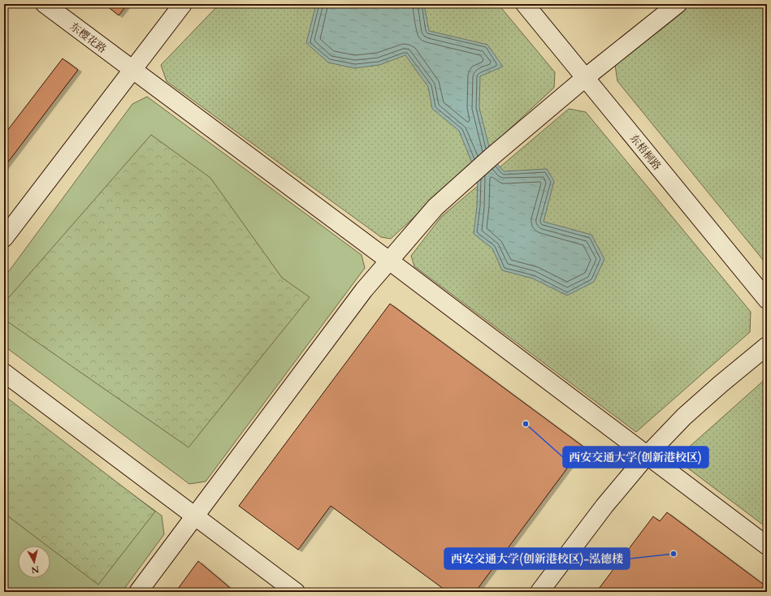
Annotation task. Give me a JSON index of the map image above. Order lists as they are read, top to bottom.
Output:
{
  "streets": {
    "street": ["东樱花路", "东梧桐路"]
  },
  "places": ["西安交通大学(创新港校区)", "西安交通大学(创新港校区)-泓德楼"],
  "north": "bottom"
}
